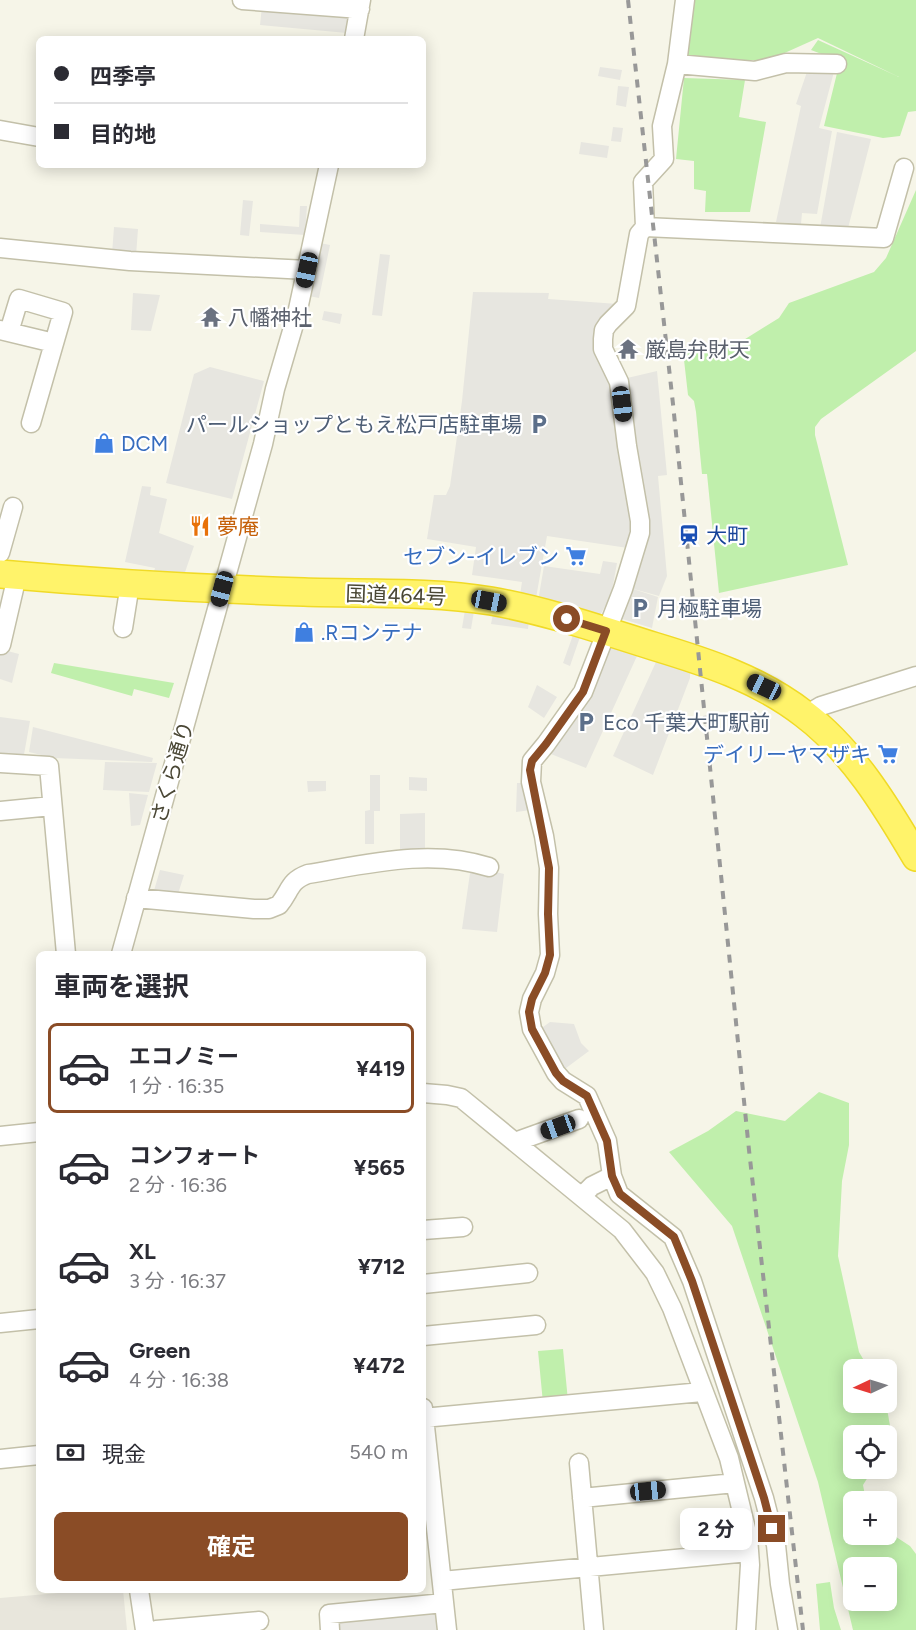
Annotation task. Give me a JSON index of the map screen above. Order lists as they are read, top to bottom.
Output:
{
  "streets": {
    "highway": ["国道464号"],
    "street": ["さくら通り"]
  },
  "crossings": [
    ["国道464号", "さくら通り"]
  ],
  "places": {
    "temple": ["八幡神社", "厳島弁財天"],
    "parking": ["パールショップともえ松戸店駐車場", "月極駐車場", "Eco 千葉大町駅前"],
    "shop": ["DCM", ".Rコンテナ"],
    "restaurant": ["夢庵"],
    "station": ["大町"],
    "supermarket": ["セブン-イレブン", "デイリーヤマザキ"]
  },
  "north": "left",
  "page": {
    "banner": ["四季亭", "目的地"],
    "heading": "車両を選択",
    "list": [
      {
        "name": "エコノミー",
        "note": "1 分 · 16:35",
        "value": "¥419"
      },
      {
        "name": "コンフォート",
        "note": "2 分 · 16:36",
        "value": "¥565"
      },
      {
        "name": "XL",
        "note": "3 分 · 16:37",
        "value": "¥712"
      },
      {
        "name": "Green",
        "note": "4 分 · 16:38",
        "value": "¥472"
      }
    ],
    "map_buttons": ["+", "−"],
    "pay": ["現金", "540 m"],
    "buttons": "確定",
    "bubble": "2 分"
  }
}
